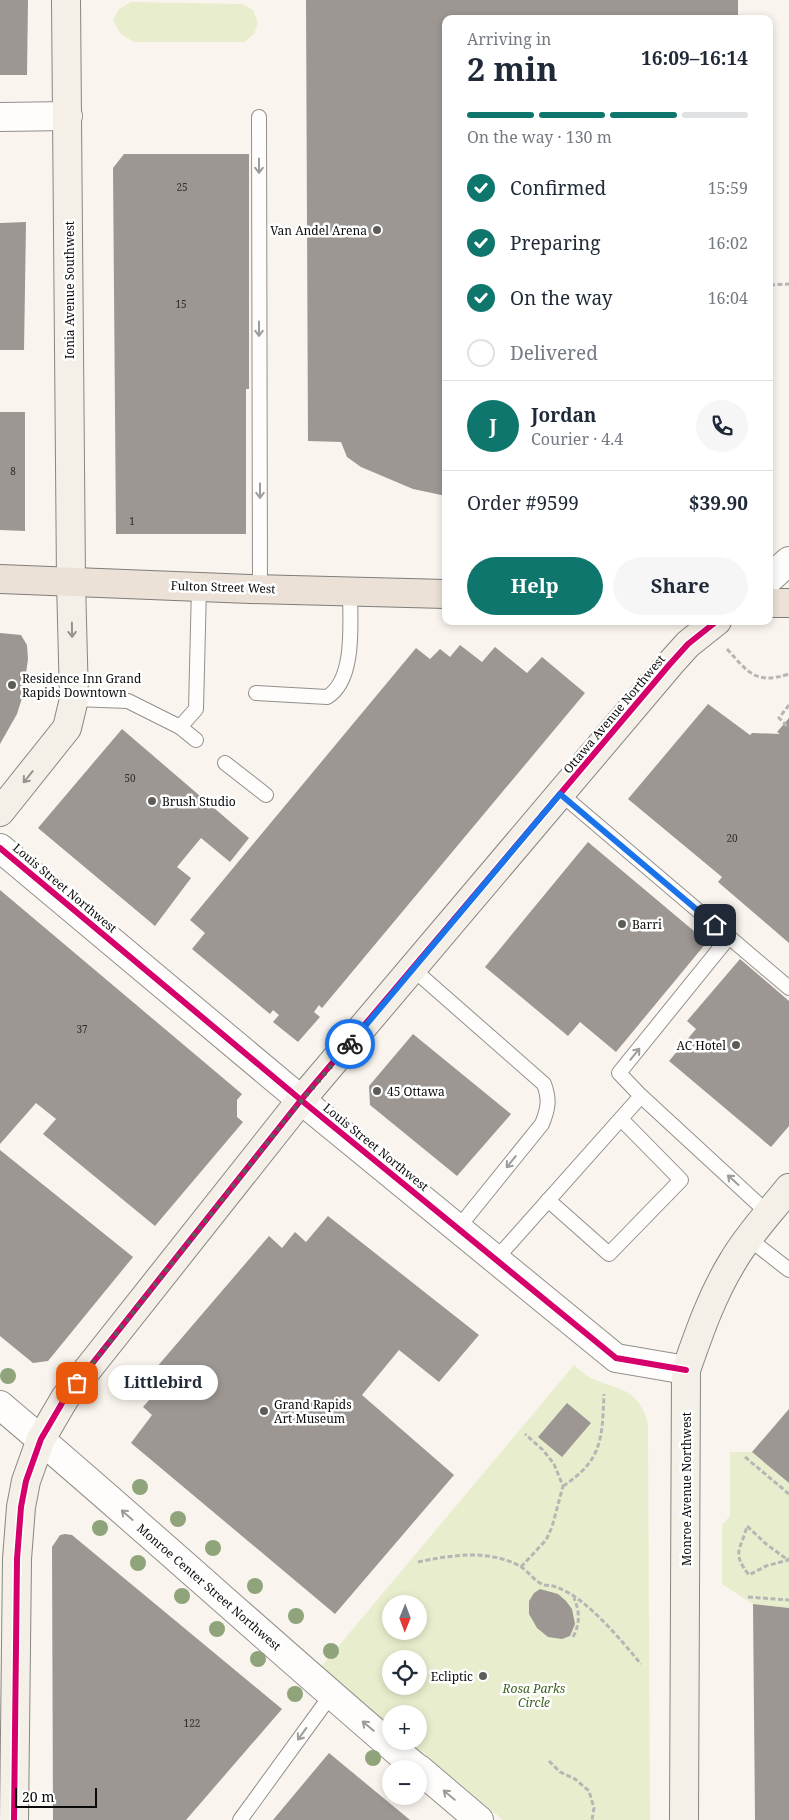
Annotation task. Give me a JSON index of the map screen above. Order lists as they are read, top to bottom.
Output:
{
  "streets": {
    "main road": ["Fulton Street West"],
    "street": [
      "Ionia Avenue Southwest",
      "Ottawa Avenue Northwest",
      "Louis Street Northwest",
      "Monroe Avenue Northwest",
      "Monroe Center Street Northwest"
    ]
  },
  "crossings": [
    ["Ionia Avenue Southwest", "Fulton Street West"],
    ["Ottawa Avenue Northwest", "Louis Street Northwest"],
    ["Ottawa Avenue Northwest", "Monroe Center Street Northwest"],
    ["Louis Street Northwest", "Monroe Avenue Northwest"]
  ],
  "one_way": ["Monroe Center Street Northwest"],
  "parks": ["Rosa Parks Circle"],
  "places": [
    "Van Andel Arena",
    "Residence Inn Grand Rapids Downtown",
    "Brush Studio",
    "Barri",
    "AC Hotel",
    "45 Ottawa",
    "Littlebird",
    "Grand Rapids Art Museum",
    "Ecliptic"
  ],
  "house_numbers": [
    "25",
    "15",
    "8",
    "1",
    "50",
    "20",
    "37",
    "122"
  ],
  "scale_bar": "20 m",
  "north": "bottom",
  "page": {
    "heading": ["2 min", "Arriving in", "16:09–16:14"],
    "panel": [
      "Jordan",
      "Courier · 4.4",
      "Order #9599",
      "$39.90"
    ],
    "bar": "On the way · 130 m",
    "list": [
      ["Confirmed", "15:59"],
      ["Preparing", "16:02"],
      ["On the way", "16:04"],
      "Delivered"
    ],
    "round": "J",
    "buttons": ["Help", "Share"],
    "bubble": "Littlebird",
    "map_buttons": ["+", "−"],
    "scale": "20 m"
  }
}
